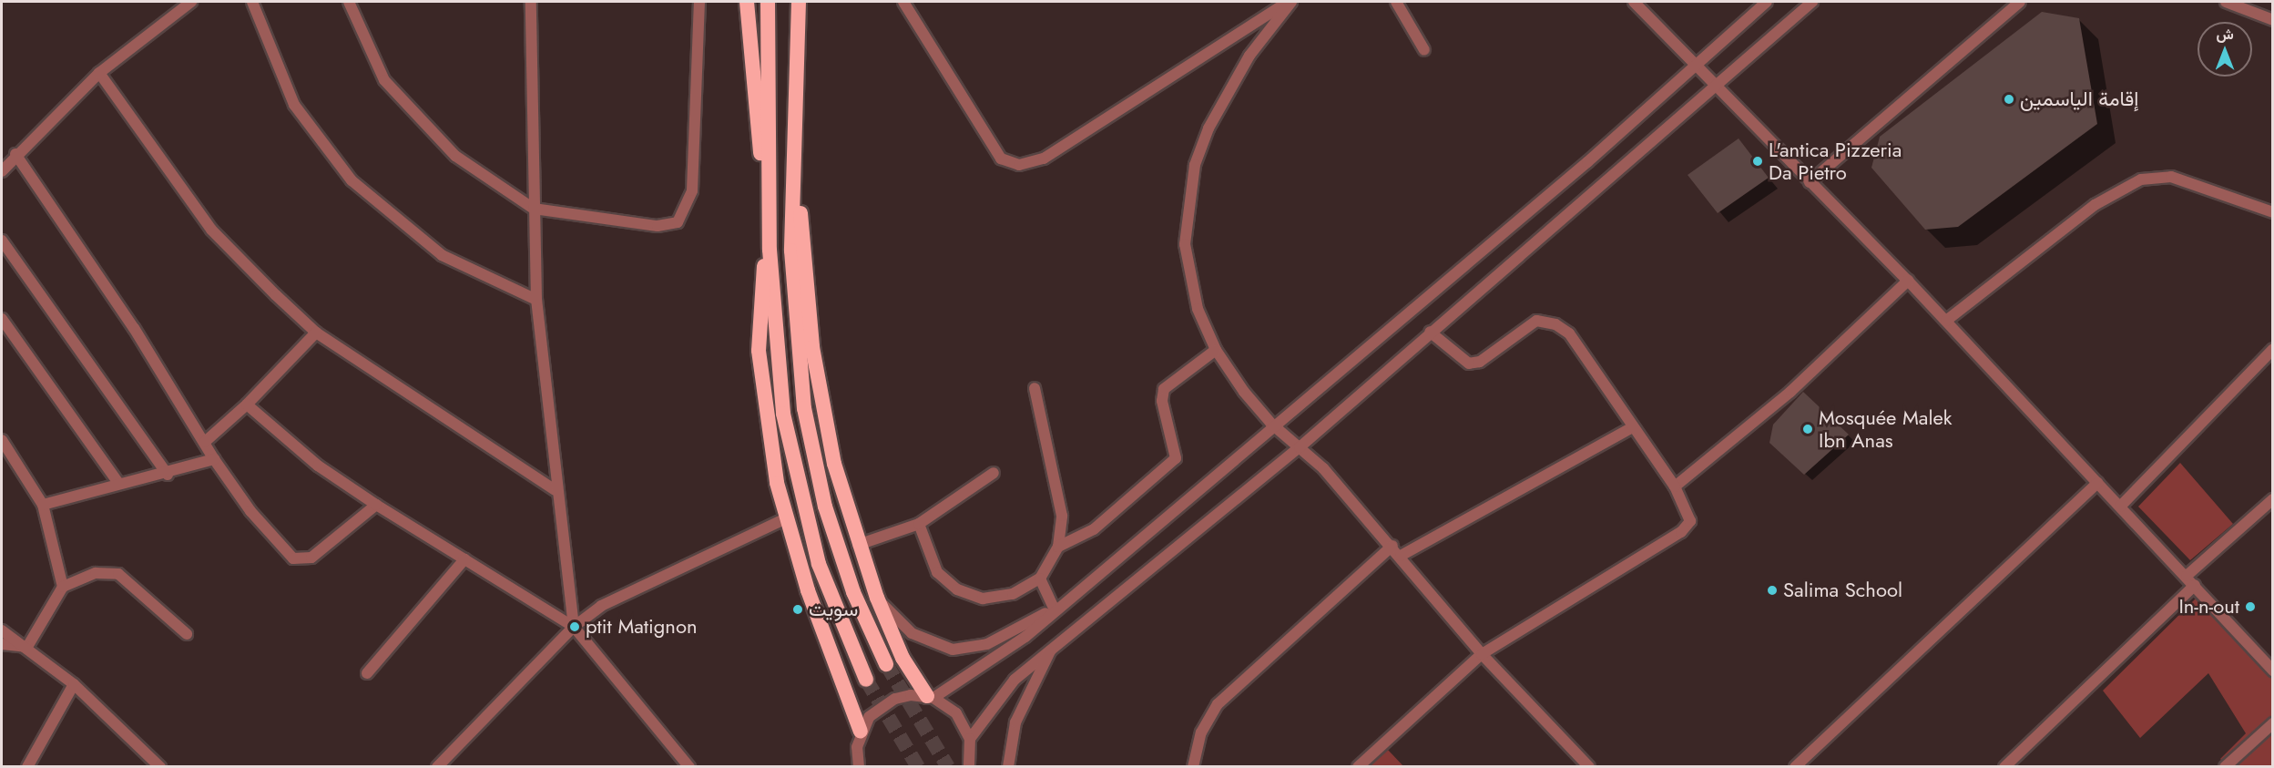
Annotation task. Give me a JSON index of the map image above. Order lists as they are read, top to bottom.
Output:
{
  "places": [
    "إقامة الياسمين",
    "L'antica Pizzeria Da Pietro",
    "Mosquée Malek Ibn Anas",
    "Salima School",
    "In-n-out",
    "سويت",
    "ptit Matignon"
  ],
  "north": "top"
}
